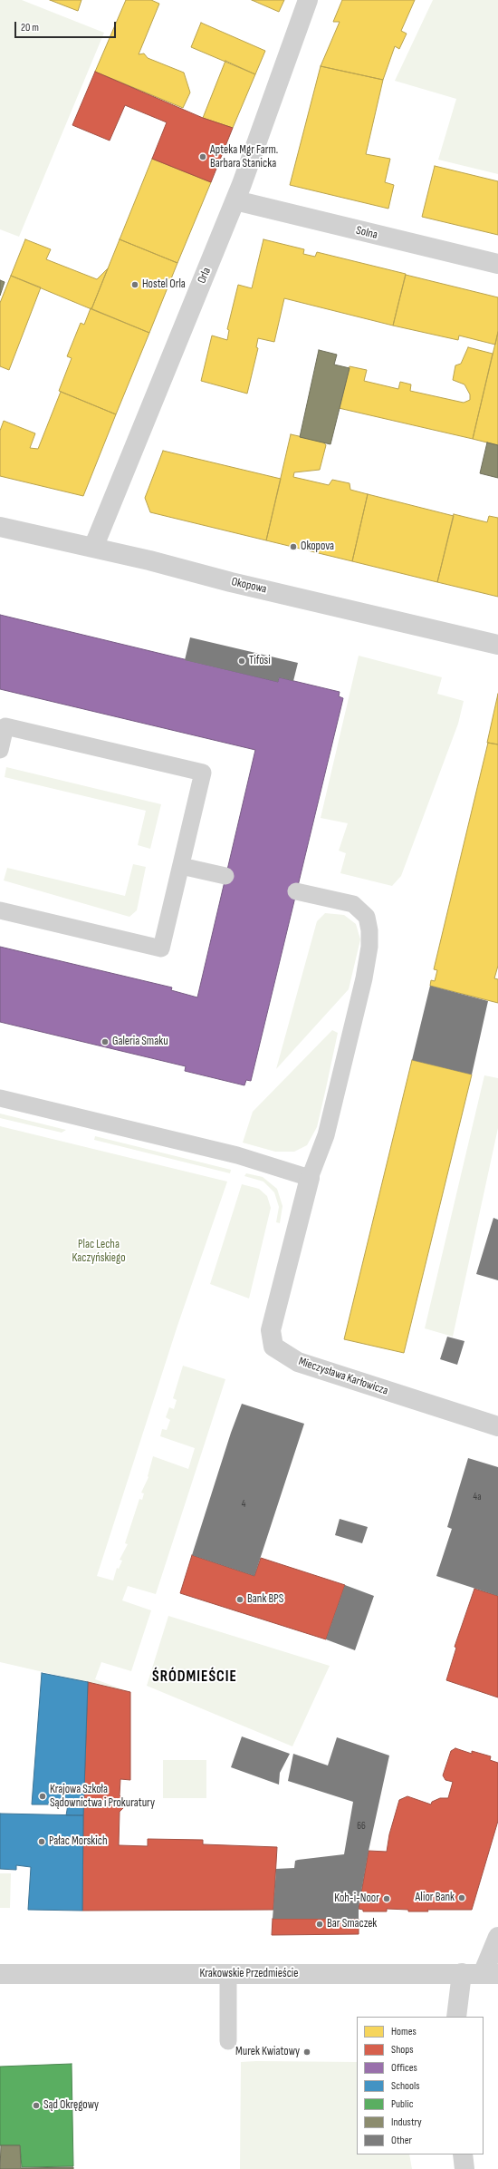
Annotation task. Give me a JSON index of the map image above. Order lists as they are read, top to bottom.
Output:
{
  "streets": {
    "street": [
      "Solna",
      "Orla",
      "Okopowa",
      "Mieczysława Karłowicza",
      "Krakowskie Przedmieście"
    ]
  },
  "crossings": [
    ["Solna", "Orla"],
    ["Orla", "Okopowa"]
  ],
  "districts": ["ŚRÓDMIEŚCIE"],
  "parks": ["Plac Lecha Kaczyńskiego"],
  "places": [
    "Apteka Mgr Farm. Barbara Stanicka",
    "Hostel Orla",
    "Okopova",
    "Tifosi",
    "Galeria Smaku",
    "Bank BPS",
    "Krajowa Szkoła Sądownictwa i Prokuratury",
    "Pałac Morskich",
    "Alior Bank",
    "Koh-i-Noor",
    "Bar Smaczek",
    "Murek Kwiatowy",
    "Sąd Okręgowy"
  ],
  "house_numbers": ["4a", "4", "66"],
  "legend": [
    "Homes",
    "Shops",
    "Offices",
    "Schools",
    "Public",
    "Industry",
    "Other"
  ],
  "scale_bar": "20 m"
}
